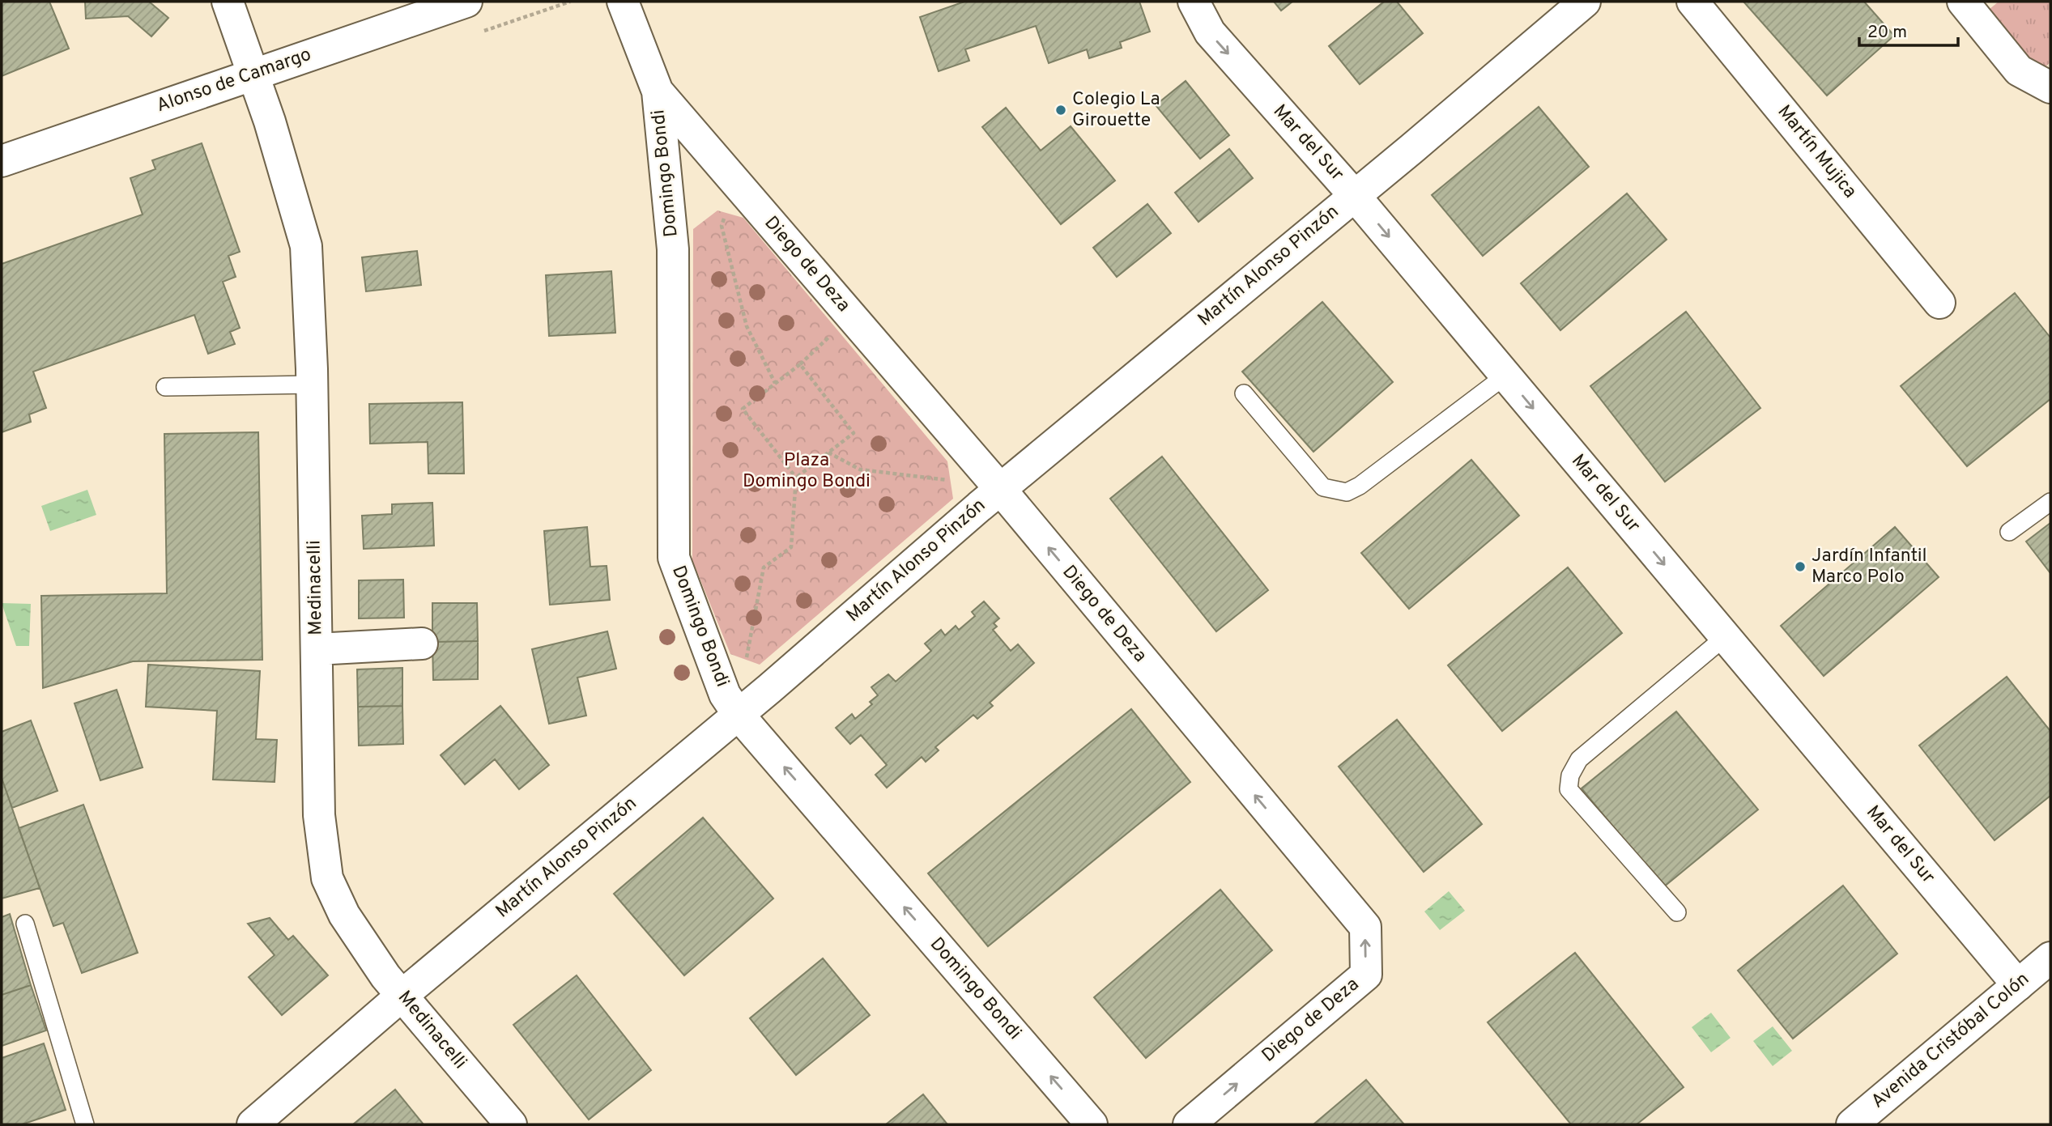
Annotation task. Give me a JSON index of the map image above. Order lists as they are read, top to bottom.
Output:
{
  "streets": {
    "street": [
      "Alonso de Camargo",
      "Mar del Sur",
      "Martín Mujica",
      "Domingo Bondi",
      "Diego de Deza",
      "Martín Alonso Pinzón",
      "Medinacelli",
      "Avenida Cristóbal Colón"
    ]
  },
  "crossings": [
    ["Alonso de Camargo", "Medinacelli"],
    ["Mar del Sur", "Martín Alonso Pinzón"],
    ["Mar del Sur", "Avenida Cristóbal Colón"],
    ["Domingo Bondi", "Diego de Deza"],
    ["Domingo Bondi", "Martín Alonso Pinzón"],
    ["Diego de Deza", "Martín Alonso Pinzón"],
    ["Martín Alonso Pinzón", "Medinacelli"]
  ],
  "one_way": ["Mar del Sur", "Domingo Bondi"],
  "parks": ["Plaza Domingo Bondi"],
  "places": ["Colegio La Girouette", "Jardín Infantil Marco Polo"],
  "scale_bar": "20 m"
}
